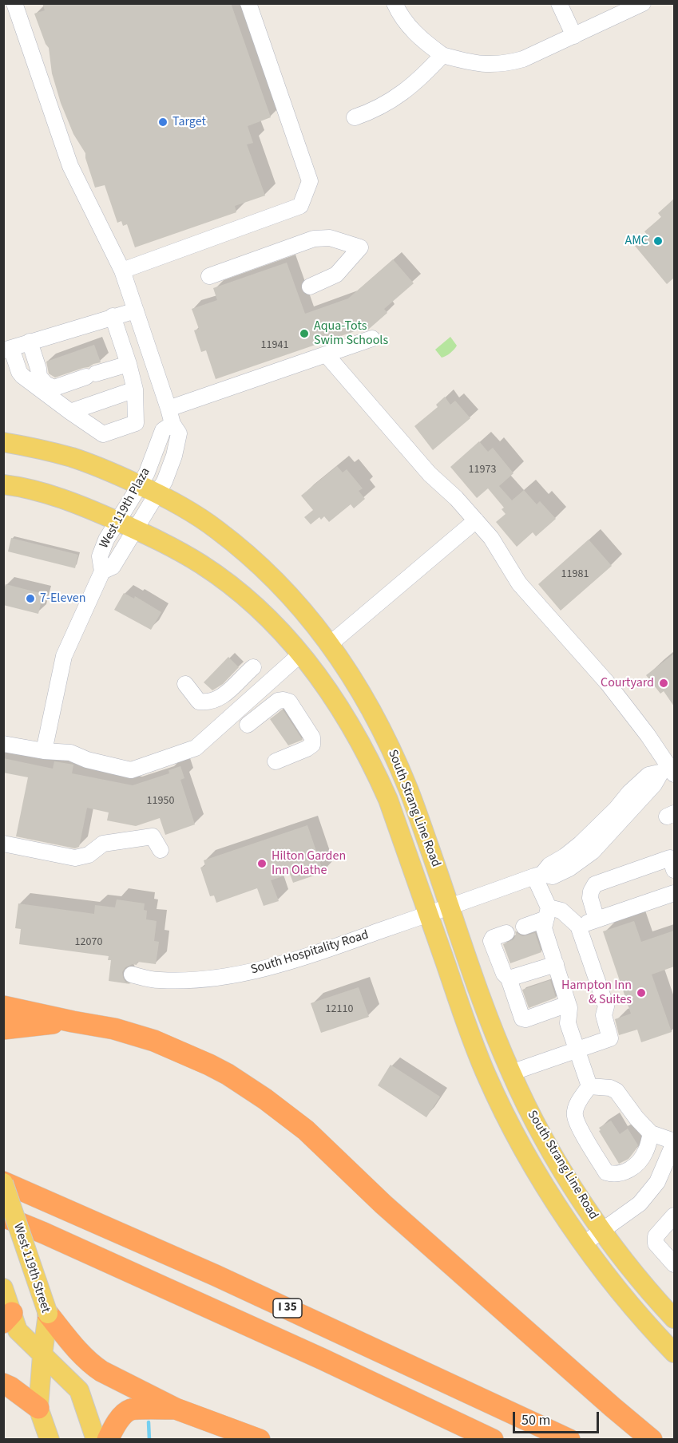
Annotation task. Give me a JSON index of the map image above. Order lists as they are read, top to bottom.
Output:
{
  "streets": {
    "highway": ["I 35"],
    "main road": ["South Strang Line Road", "West 119th Street"],
    "street": ["West 119th Plaza", "South Hospitality Road"]
  },
  "crossings": [
    ["West 119th Plaza", "South Strang Line Road"],
    ["South Strang Line Road", "South Hospitality Road"],
    ["West 119th Street", "I 35"]
  ],
  "places": [
    "Target",
    "AMC",
    "Aqua-Tots Swim Schools",
    "7-Eleven",
    "Courtyard",
    "Hilton Garden Inn Olathe",
    "Hampton Inn & Suites"
  ],
  "house_numbers": [
    "11941",
    "11973",
    "11981",
    "11950",
    "12070",
    "12110"
  ],
  "scale_bar": "50 m"
}
